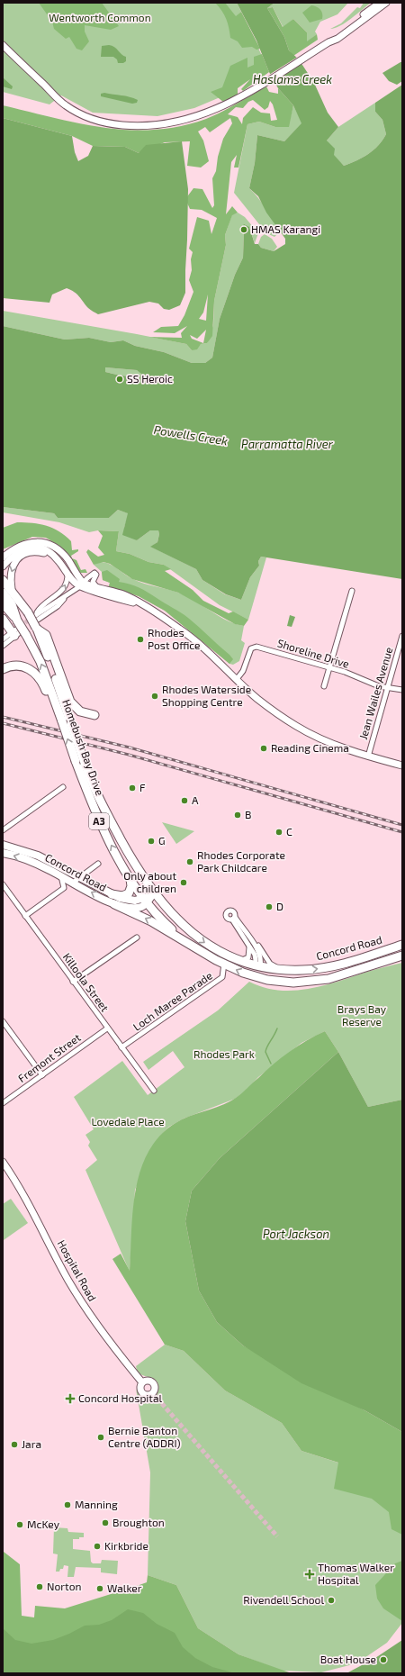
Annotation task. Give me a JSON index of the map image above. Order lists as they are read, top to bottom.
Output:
{
  "streets": {
    "highway": ["Homebush Bay Drive", "A3", "Concord Road"],
    "street": [
      "Shoreline Drive",
      "Jean Wailes Avenue",
      "Killoola Street",
      "Loch Maree Parade",
      "Fremont Street",
      "Hospital Road"
    ]
  },
  "crossings": [
    ["Shoreline Drive", "Jean Wailes Avenue"],
    ["Homebush Bay Drive", "Concord Road"],
    ["Concord Road", "Loch Maree Parade"],
    ["Killoola Street", "Loch Maree Parade"],
    ["Killoola Street", "Fremont Street"]
  ],
  "water": [
    "Haslams Creek",
    "Powells Creek",
    "Parramatta River",
    "Port Jackson"
  ],
  "parks": [
    "Wentworth Common",
    "Brays Bay Reserve",
    "Rhodes Park",
    "Lovedale Place"
  ],
  "places": {
    "other": [
      "HMAS Karangi",
      "SS Heroic",
      "Rhodes Post Office",
      "Rhodes Waterside Shopping Centre",
      "Reading Cinema",
      "F",
      "A",
      "B",
      "C",
      "G",
      "Rhodes Corporate Park Childcare",
      "Only about children",
      "D",
      "Bernie Banton Centre (ADDRI)",
      "Jara",
      "Manning",
      "Broughton",
      "McKey",
      "Kirkbride",
      "Norton",
      "Walker",
      "Rivendell School",
      "Boat House"
    ],
    "health": ["Concord Hospital", "Thomas Walker Hospital"]
  }
}
